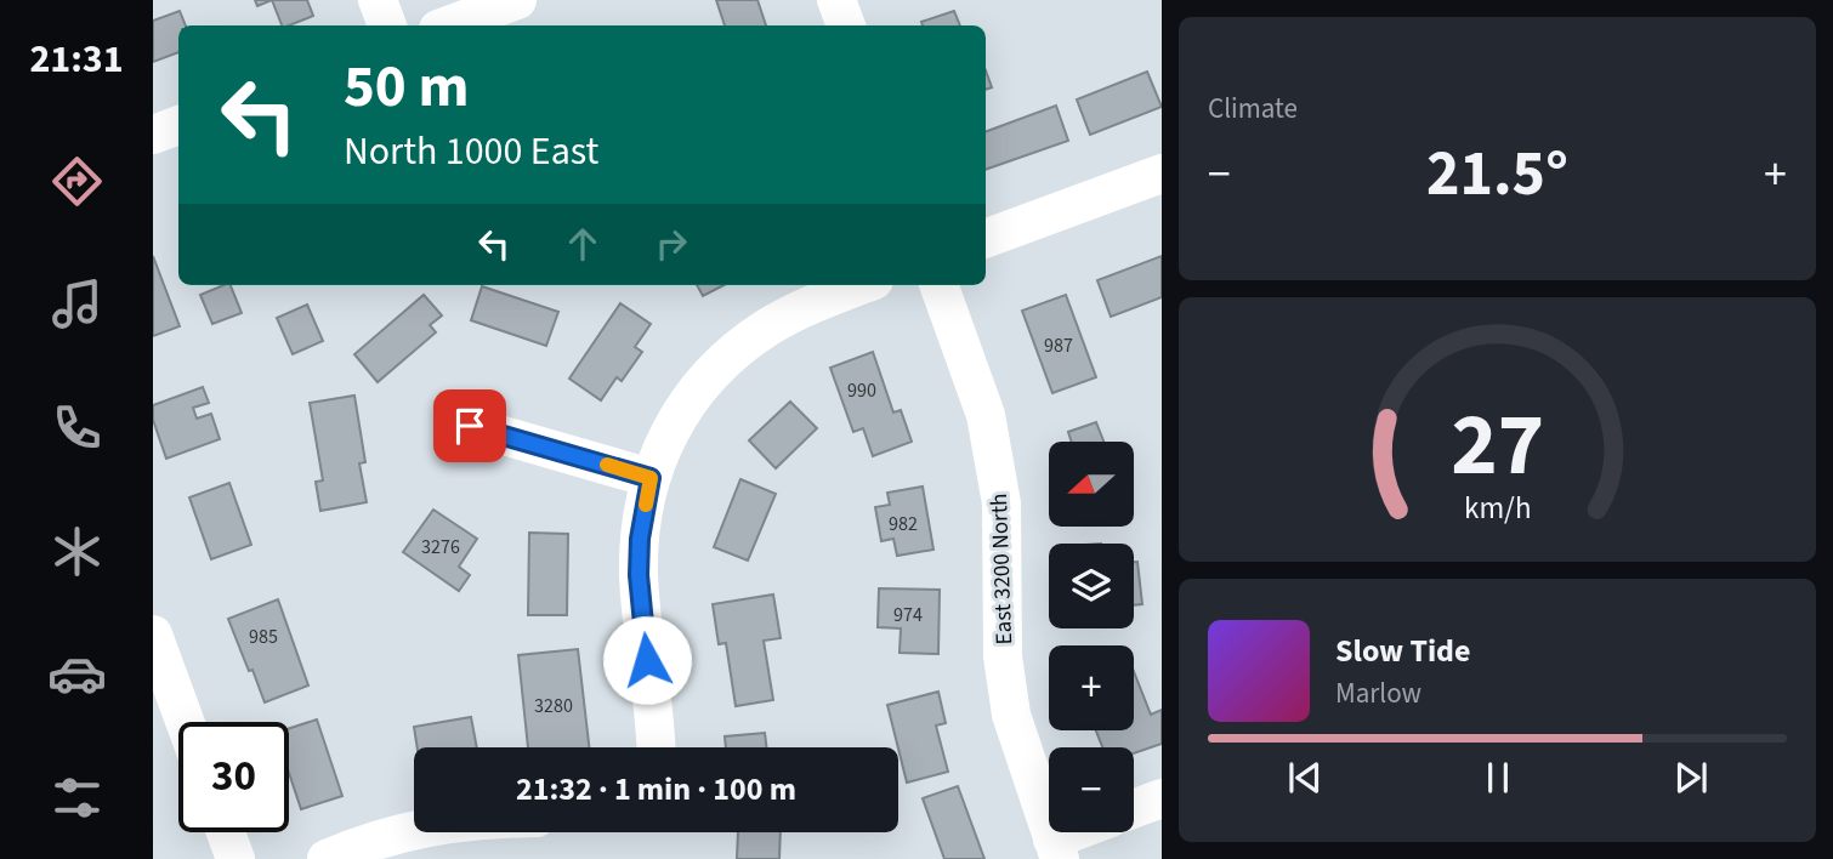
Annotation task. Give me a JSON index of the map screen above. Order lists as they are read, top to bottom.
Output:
{
  "streets": {
    "street": ["East 3200 North"]
  },
  "house_numbers": [
    "987",
    "990",
    "982",
    "3276",
    "974",
    "985",
    "3280"
  ],
  "north": "left",
  "page": {
    "tabs": "21:31",
    "tile": "Climate",
    "turn": ["50 m", "North 1000 East"],
    "heat": ["−", "21.5°", "+"],
    "map_buttons": ["+", "−"],
    "song": ["Slow Tide", "Marlow"],
    "limit": "30",
    "trip": "21:32 · 1 min · 100 m",
    "gauge": ["27", "km/h"]
  }
}
